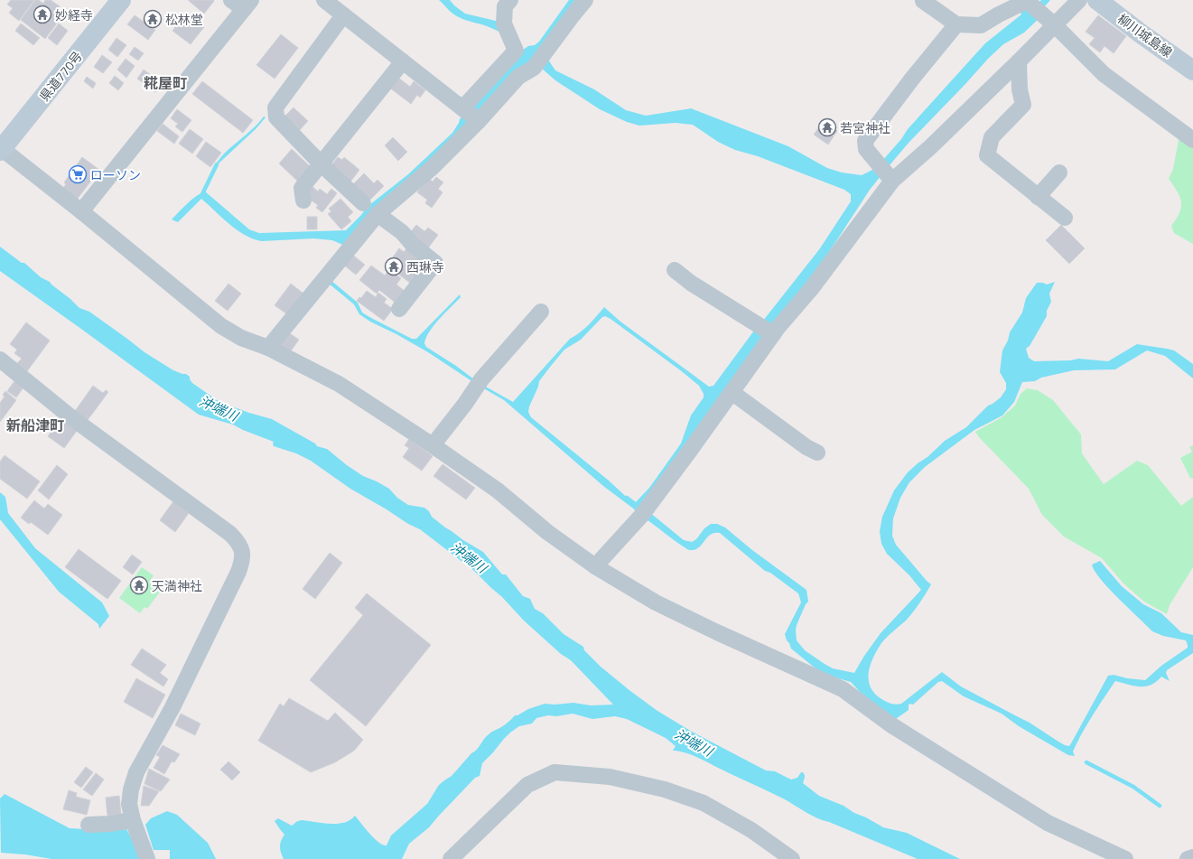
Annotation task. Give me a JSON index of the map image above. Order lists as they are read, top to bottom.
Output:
{
  "streets": {
    "main road": ["柳川城島線", "県道770号"]
  },
  "districts": ["糀屋町", "新船津町"],
  "water": ["沖端川"],
  "places": {
    "temple": [
      "妙経寺",
      "松林堂",
      "若宮神社",
      "西琳寺",
      "天満神社"
    ],
    "supermarket": ["ローソン"]
  }
}
